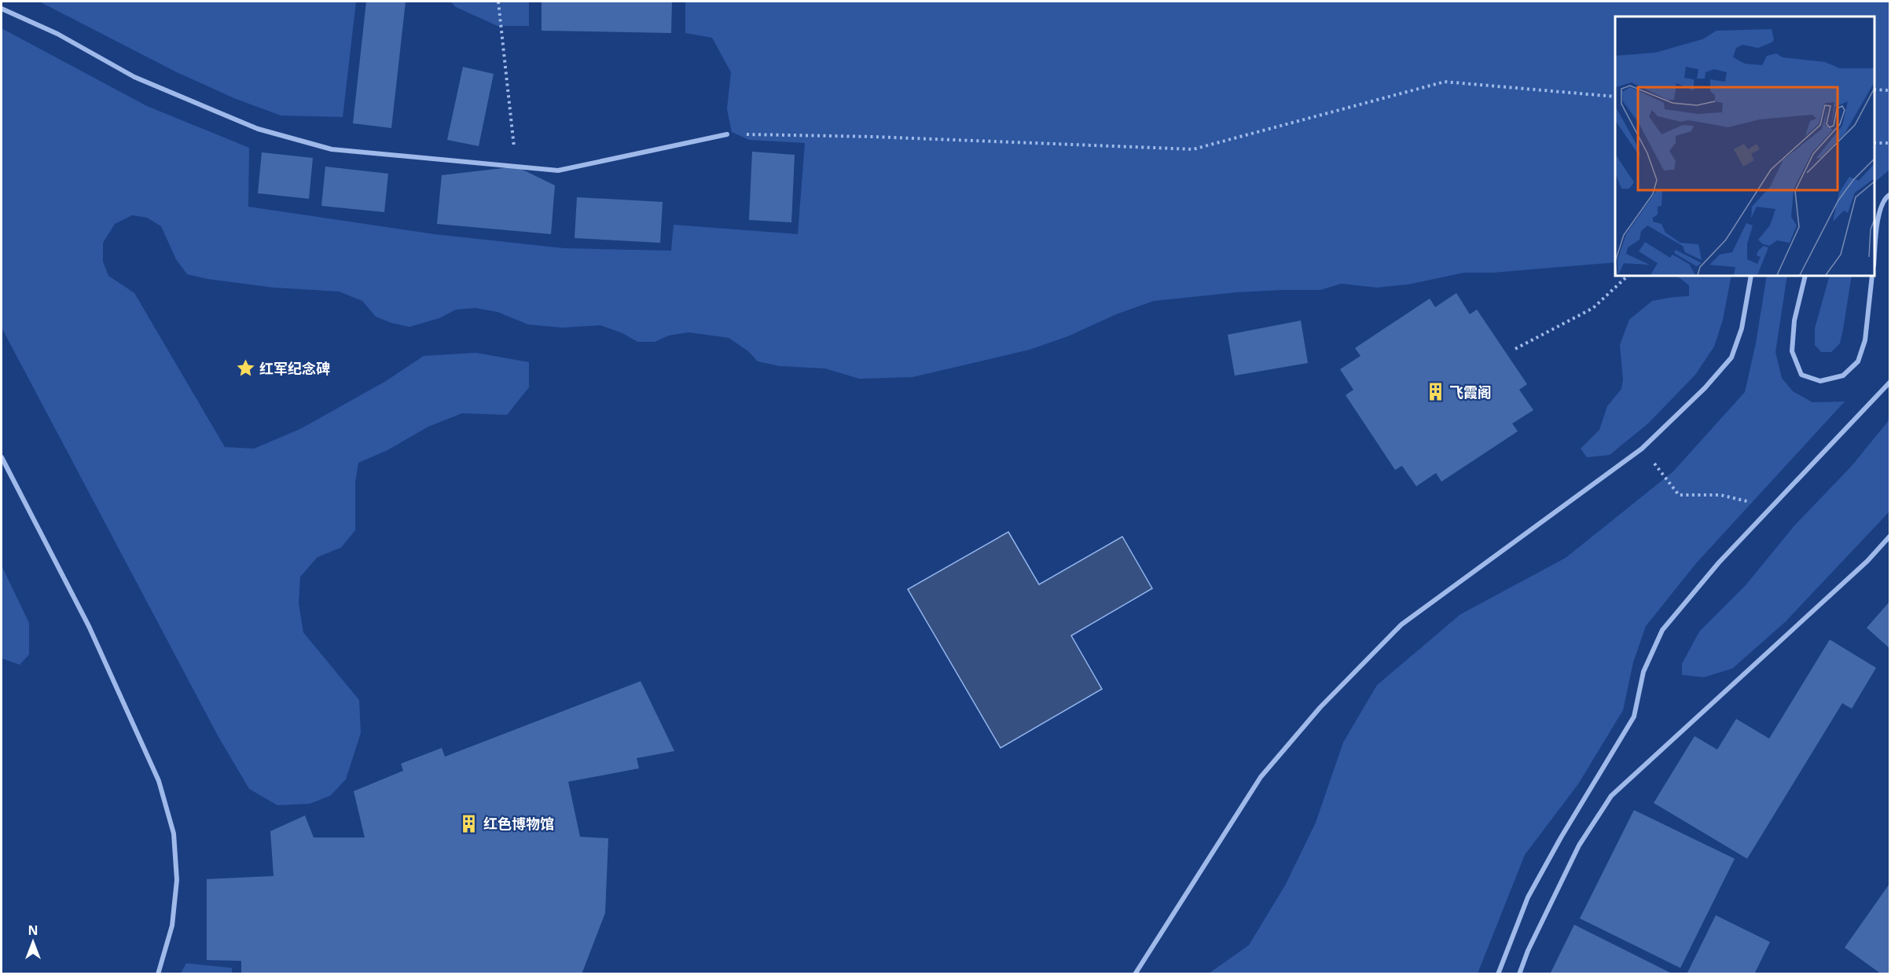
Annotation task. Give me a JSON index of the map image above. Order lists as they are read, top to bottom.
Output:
{
  "places": {
    "place": ["红军纪念碑"],
    "building": ["飞霞阁", "红色博物馆"]
  },
  "north": "top"
}
